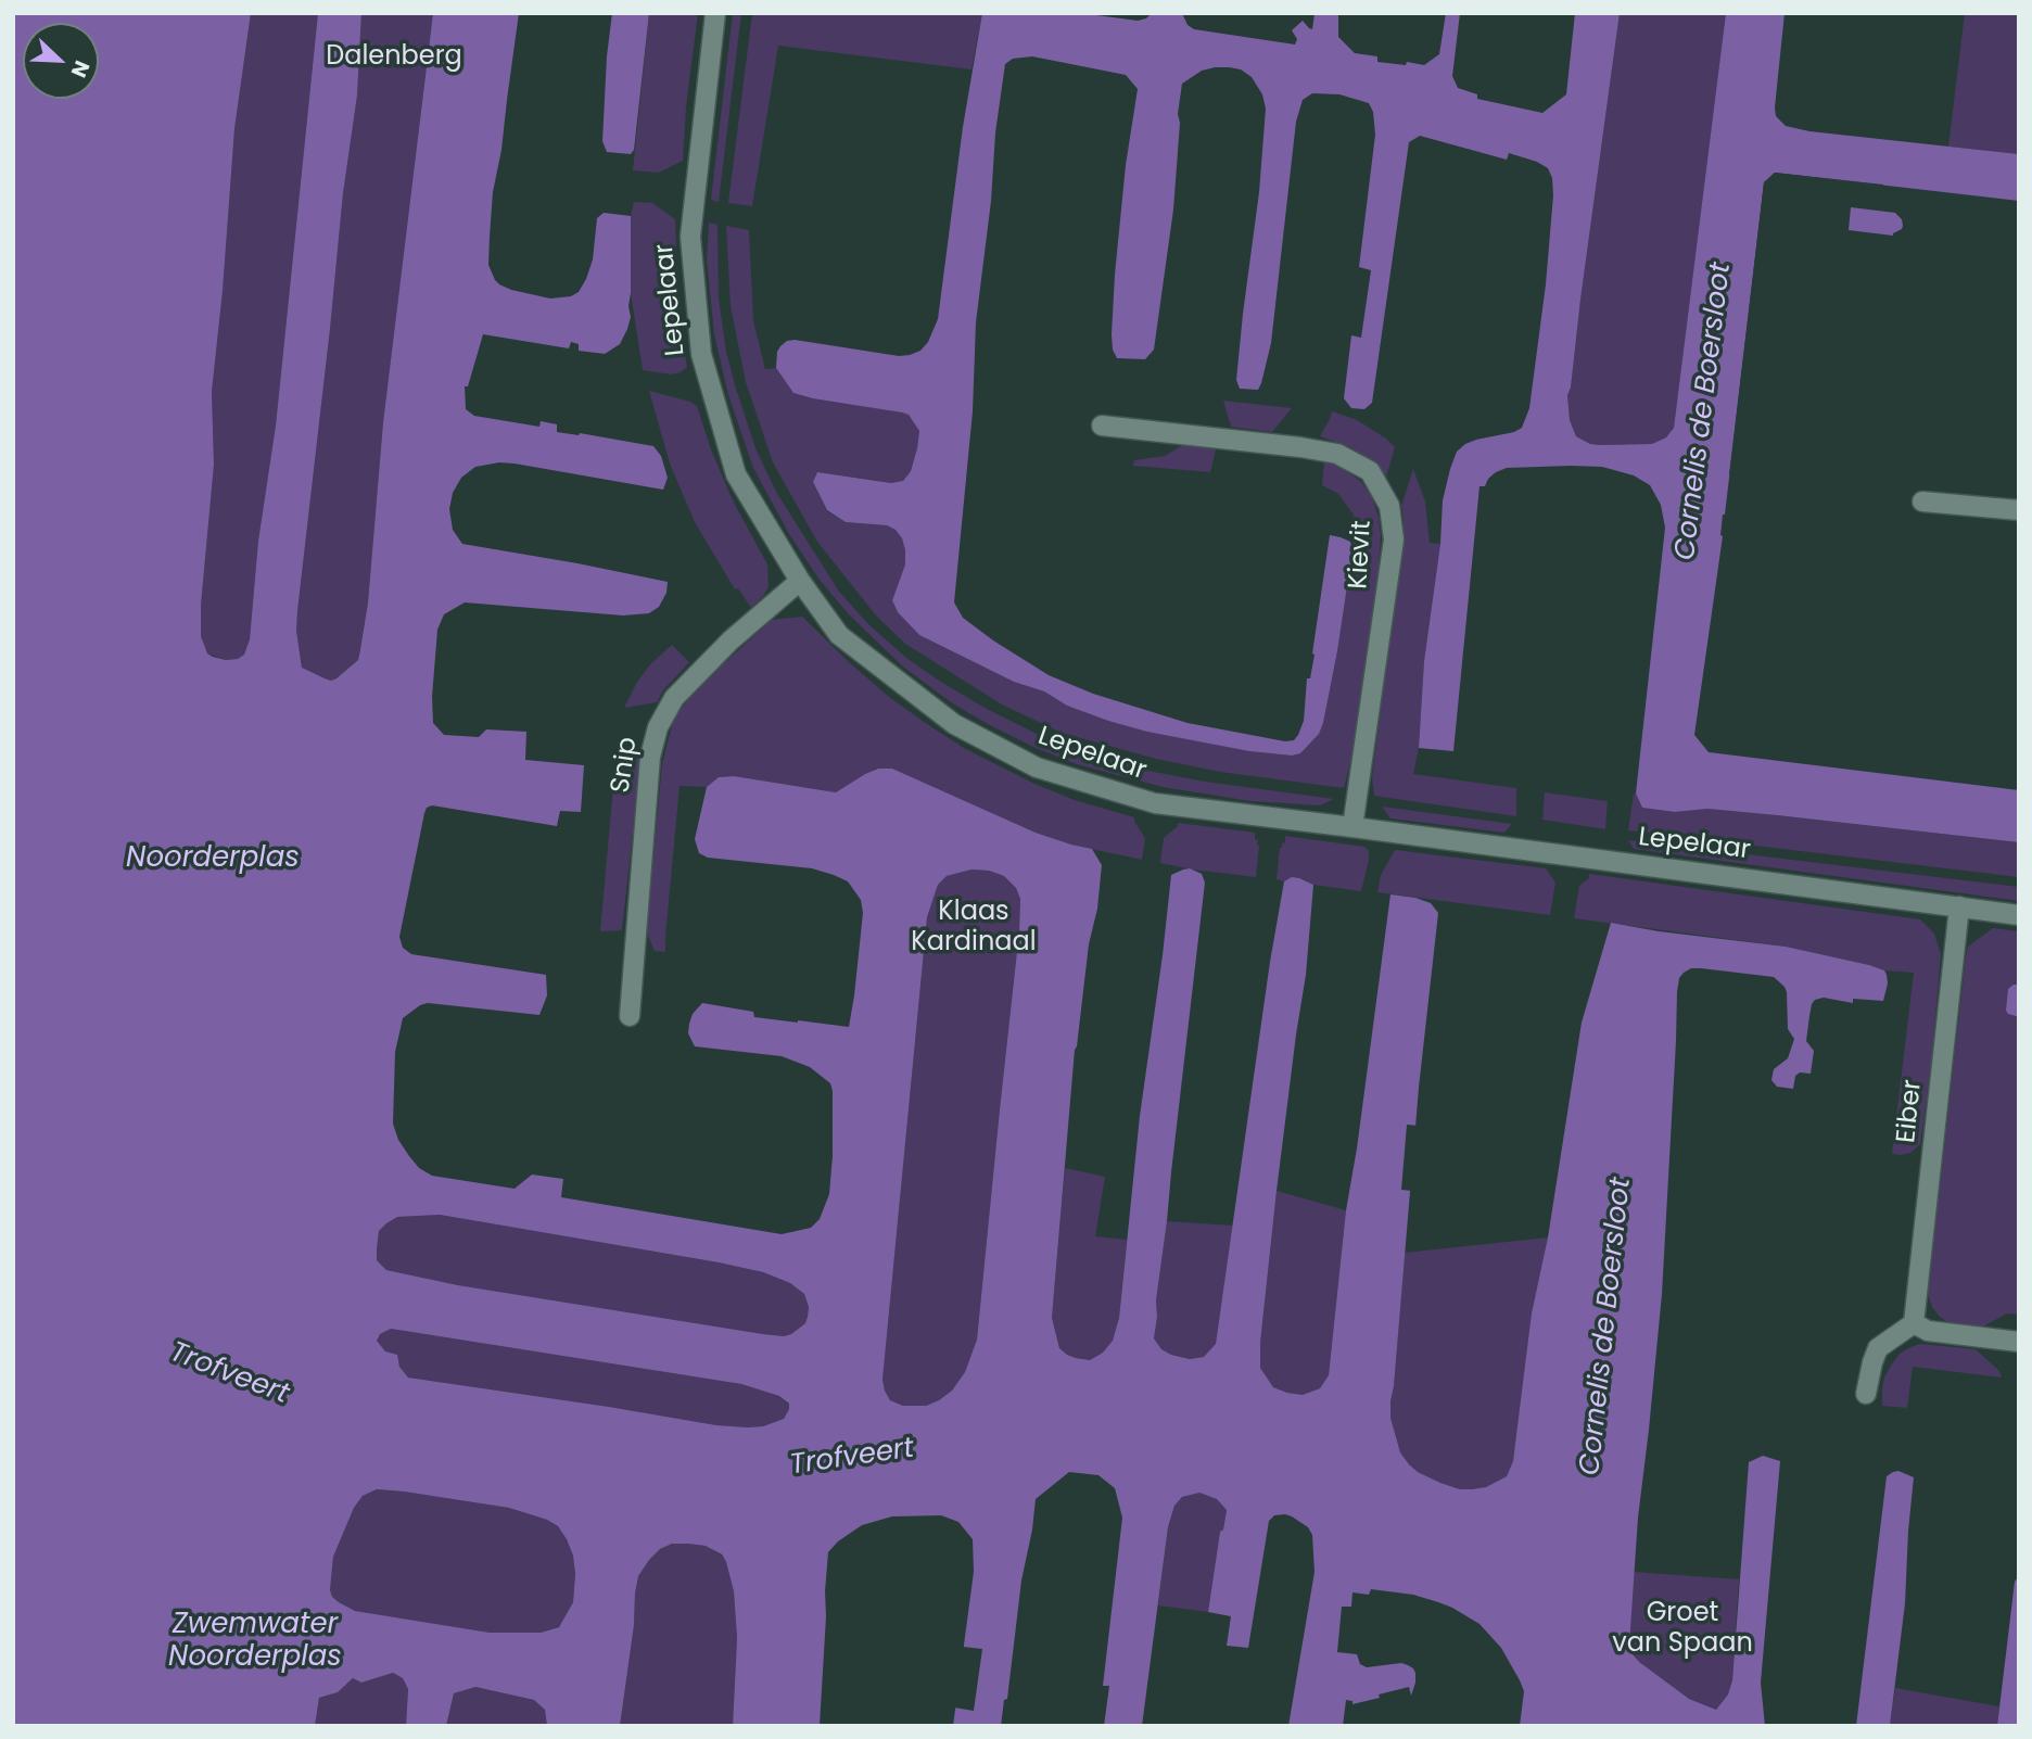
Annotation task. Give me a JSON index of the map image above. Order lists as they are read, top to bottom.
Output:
{
  "streets": {
    "street": [
      "Lepelaar",
      "Kievit",
      "Snip",
      "Eiber"
    ]
  },
  "crossings": [
    ["Lepelaar", "Kievit"],
    ["Lepelaar", "Snip"],
    ["Lepelaar", "Eiber"]
  ],
  "water": [
    "Cornelis de Boersloot",
    "Noorderplas",
    "Trofveert",
    "Zwemwater Noorderplas"
  ],
  "parks": ["Dalenberg", "Klaas Kardinaal", "Groet van Spaan"],
  "north": "bottom right"
}
